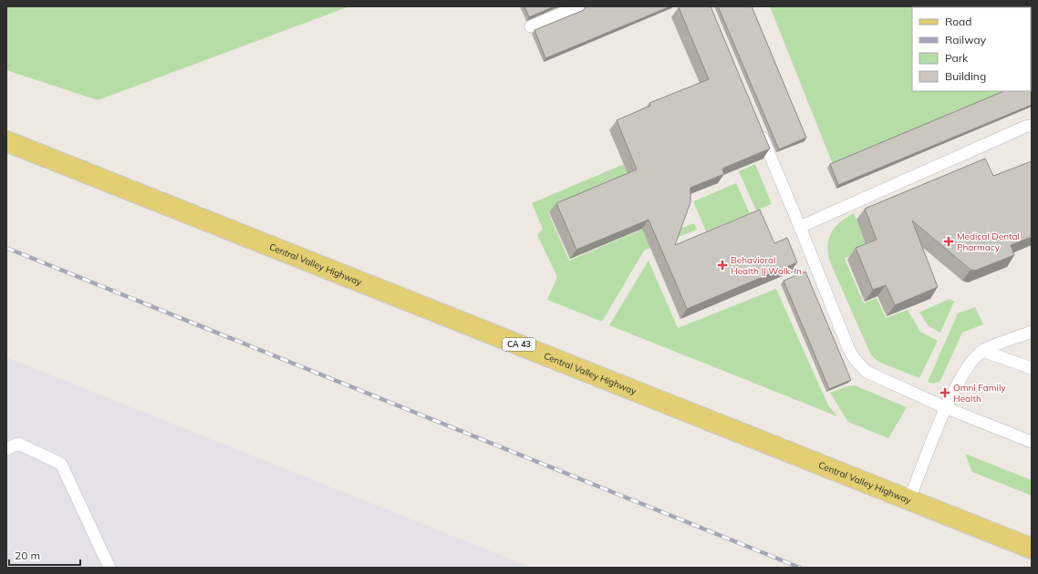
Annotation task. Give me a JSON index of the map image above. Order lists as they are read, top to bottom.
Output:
{
  "streets": {
    "main road": ["Central Valley Highway", "CA 43"]
  },
  "places": {
    "health": ["Medical Dental Pharmacy", "Behavioral Health || Walk-In", "Omni Family Health"]
  },
  "legend": [
    "Road",
    "Railway",
    "Park",
    "Building"
  ],
  "scale_bar": "20 m"
}
